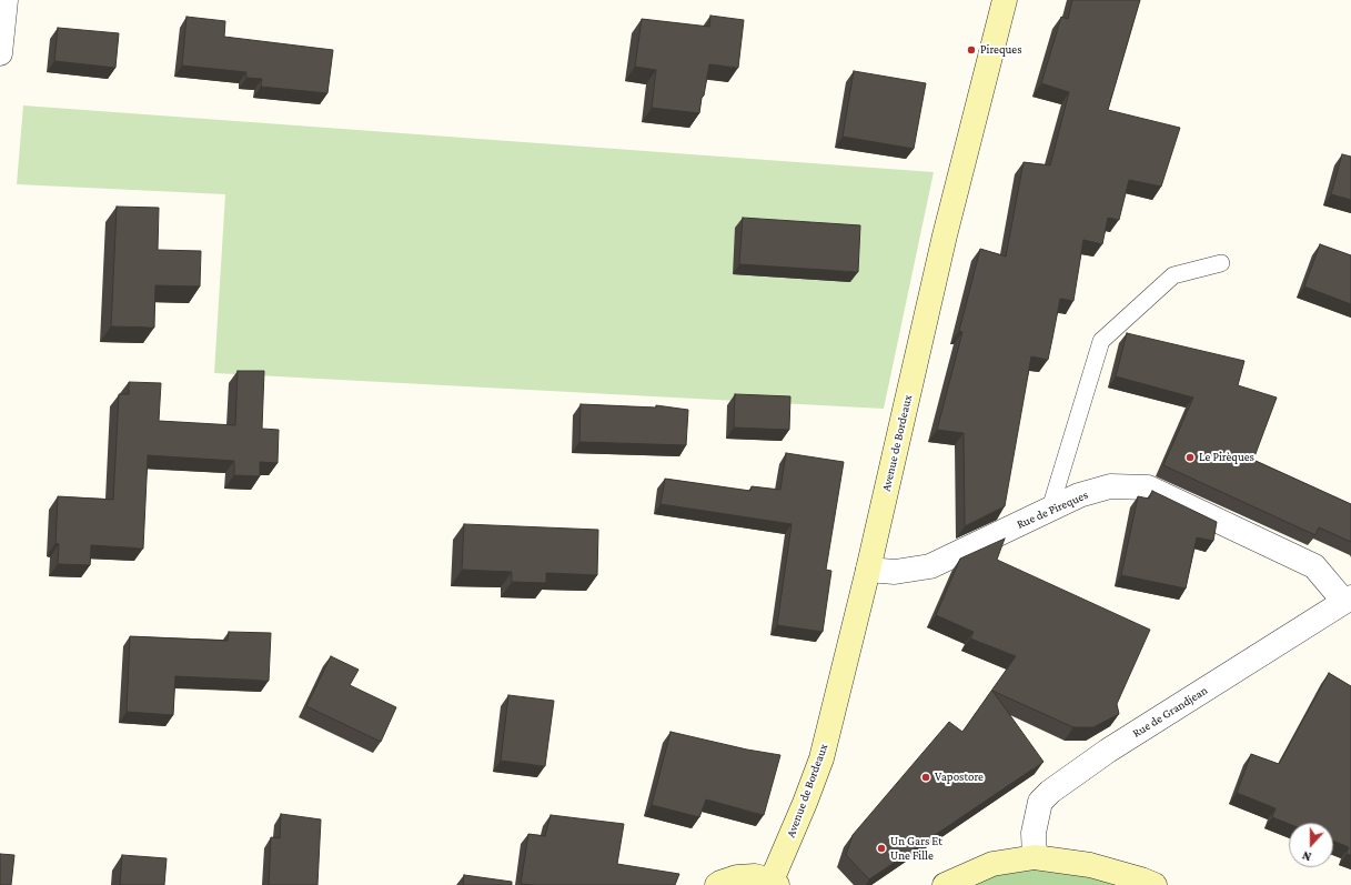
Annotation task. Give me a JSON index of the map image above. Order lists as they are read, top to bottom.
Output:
{
  "streets": {
    "main road": ["Avenue de Bordeaux"],
    "street": ["Rue de Pireques", "Rue de Grandjean"]
  },
  "crossings": [
    ["Avenue de Bordeaux", "Rue de Pireques"],
    ["Rue de Pireques", "Rue de Grandjean"]
  ],
  "places": [
    "Pireques",
    "Le Pirèques",
    "Vapostore",
    "Un Gars Et Une Fille"
  ],
  "north": "bottom"
}
